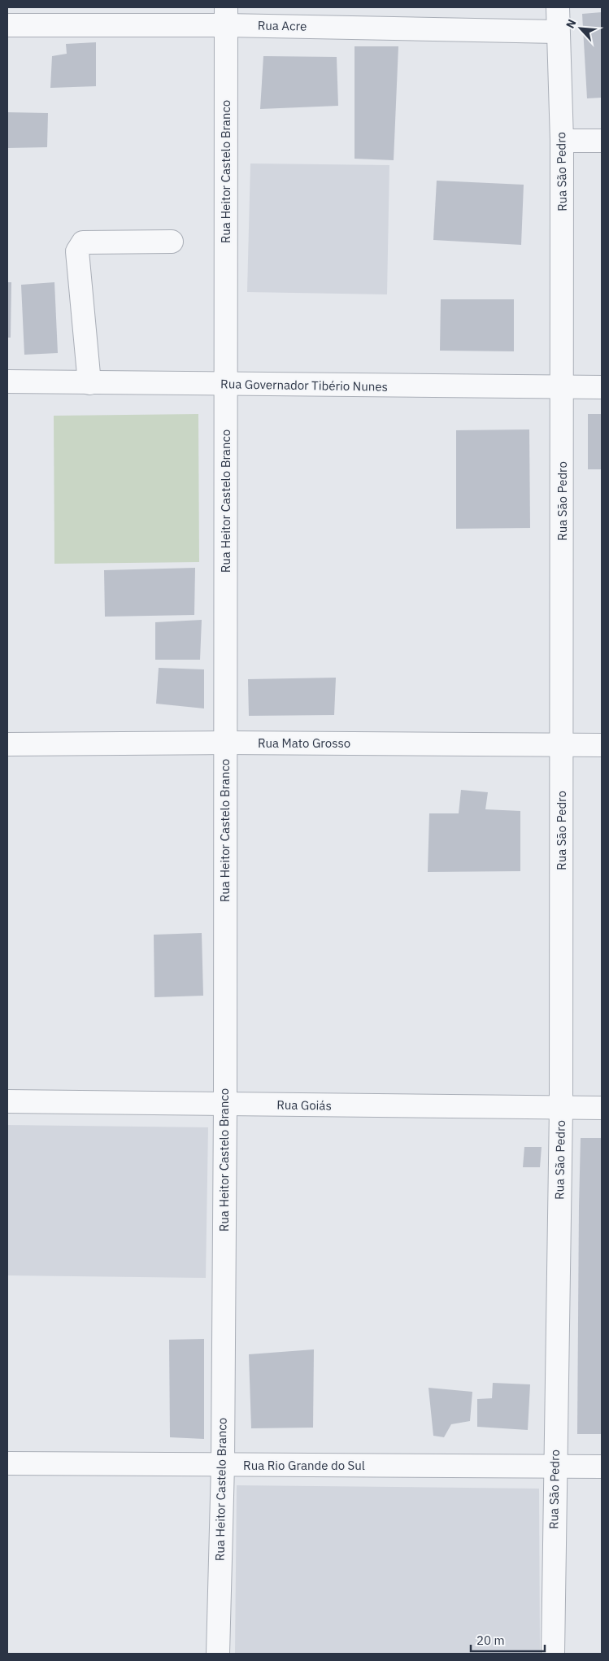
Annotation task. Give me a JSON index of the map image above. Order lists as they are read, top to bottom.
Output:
{
  "streets": {
    "street": [
      "Rua Acre",
      "Rua Heitor Castelo Branco",
      "Rua São Pedro",
      "Rua Governador Tibério Nunes",
      "Rua Mato Grosso",
      "Rua Goiás",
      "Rua Rio Grande do Sul"
    ]
  },
  "crossings": [
    ["Rua Acre", "Rua Heitor Castelo Branco"],
    ["Rua Acre", "Rua São Pedro"],
    ["Rua Heitor Castelo Branco", "Rua Governador Tibério Nunes"],
    ["Rua Heitor Castelo Branco", "Rua Mato Grosso"],
    ["Rua Heitor Castelo Branco", "Rua Goiás"],
    ["Rua Heitor Castelo Branco", "Rua Rio Grande do Sul"],
    ["Rua São Pedro", "Rua Governador Tibério Nunes"],
    ["Rua São Pedro", "Rua Mato Grosso"],
    ["Rua São Pedro", "Rua Goiás"],
    ["Rua São Pedro", "Rua Rio Grande do Sul"]
  ],
  "scale_bar": "20 m",
  "north": "top left"
}
